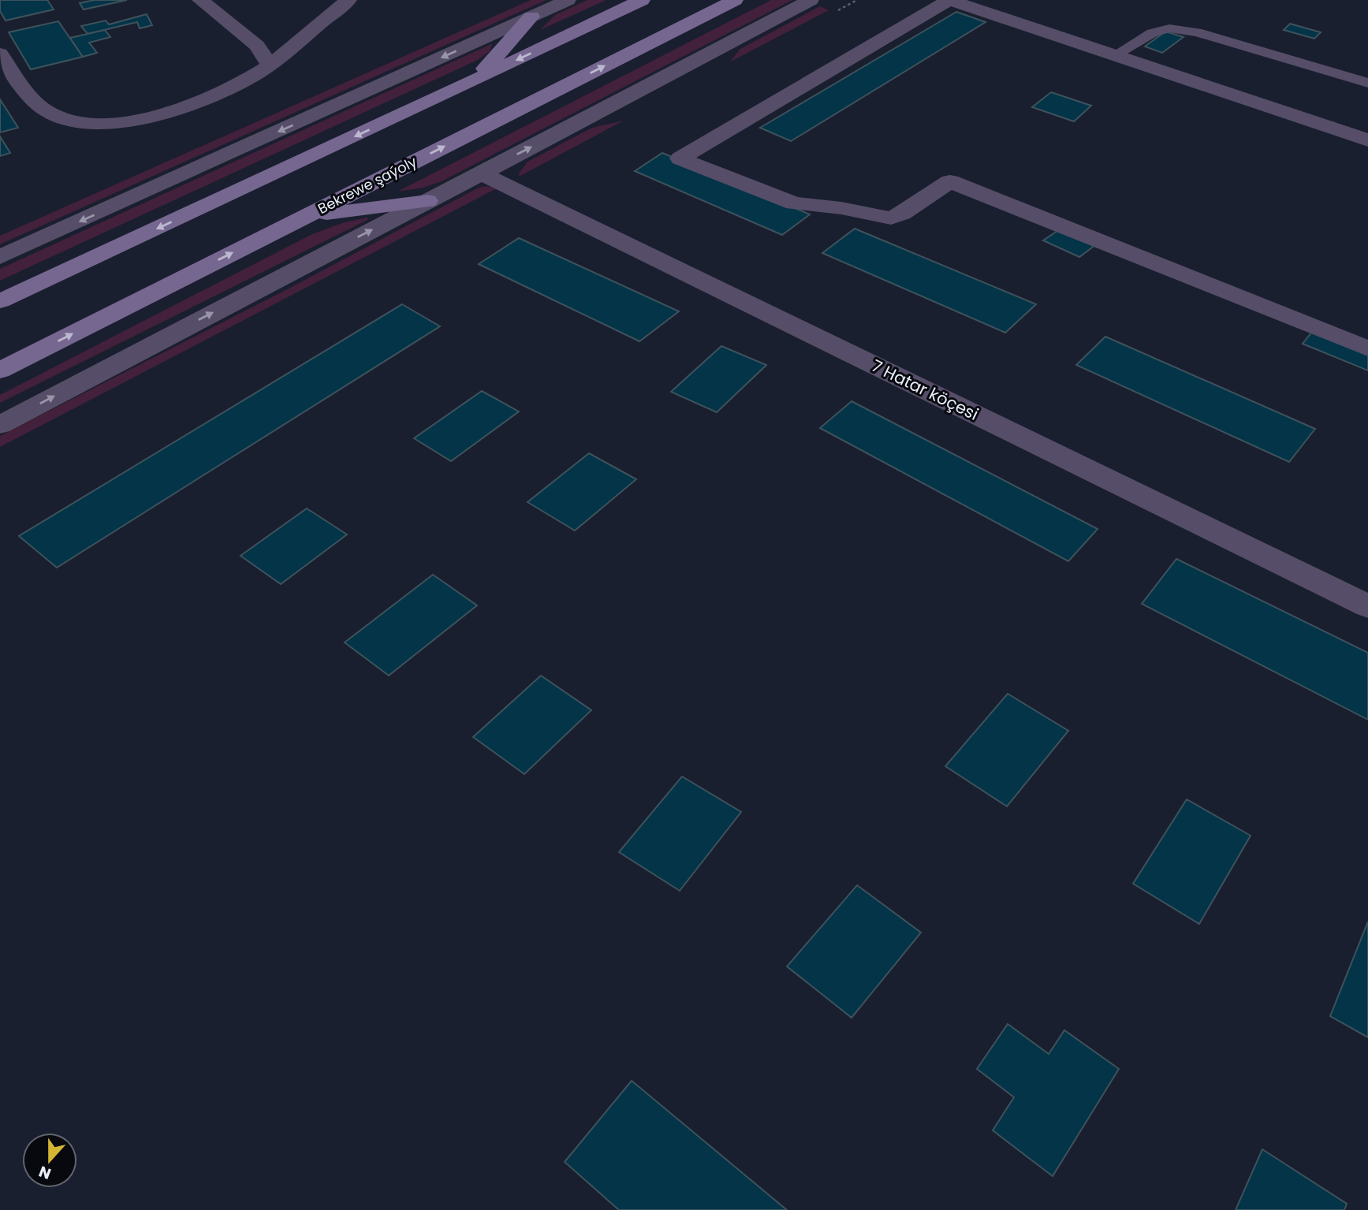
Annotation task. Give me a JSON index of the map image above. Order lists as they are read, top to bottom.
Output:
{
  "streets": {
    "main road": ["Bekrewe şaýoly"],
    "street": ["7 Hatar köçesi"]
  },
  "north": "bottom"
}
